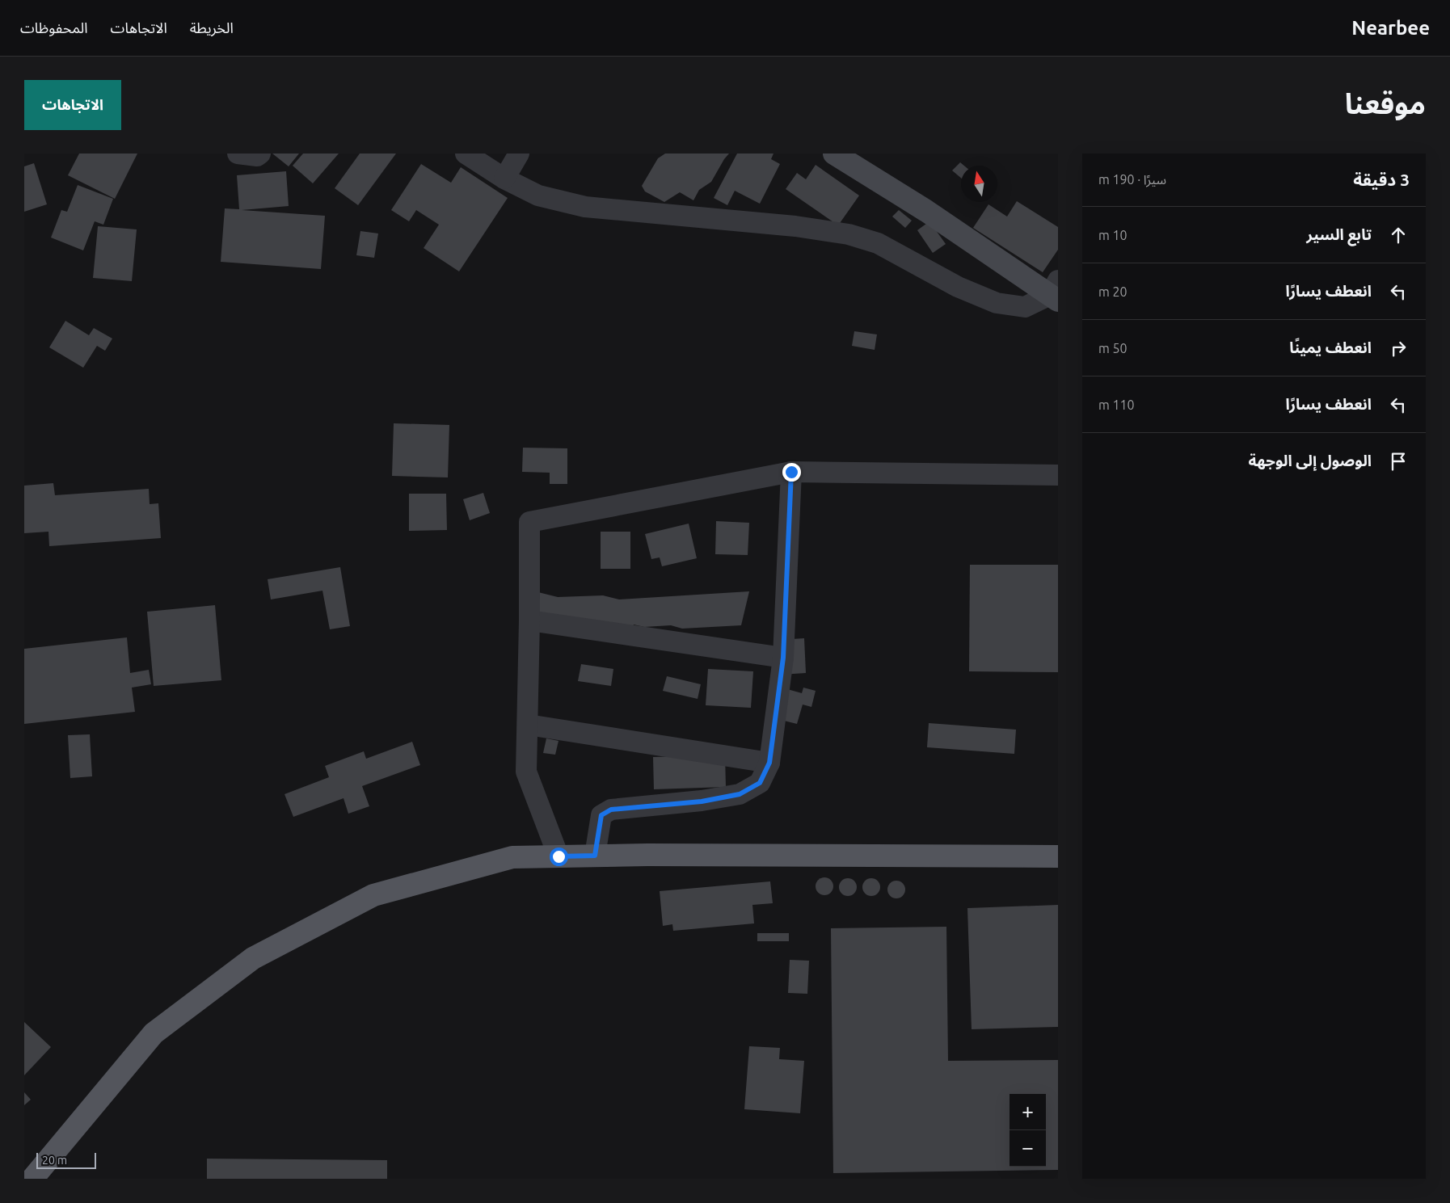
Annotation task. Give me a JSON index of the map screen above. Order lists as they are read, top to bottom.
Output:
{
  "scale_bar": "20 m",
  "north": "top",
  "page": {
    "header": "Nearbee",
    "nav": ["الخريطة", "الاتجاهات", "المحفوظات"],
    "title": "موقعنا",
    "buttons": "الاتجاهات",
    "heading": ["3 دقيقة", "سيرًا · 190 m"],
    "list": [
      ["تابع السير", "10 m"],
      ["انعطف يسارًا", "20 m"],
      ["انعطف يمينًا", "50 m"],
      ["انعطف يسارًا", "110 m"],
      "الوصول إلى الوجهة"
    ],
    "map_buttons": ["+", "−"],
    "scale": "20 m"
  }
}
